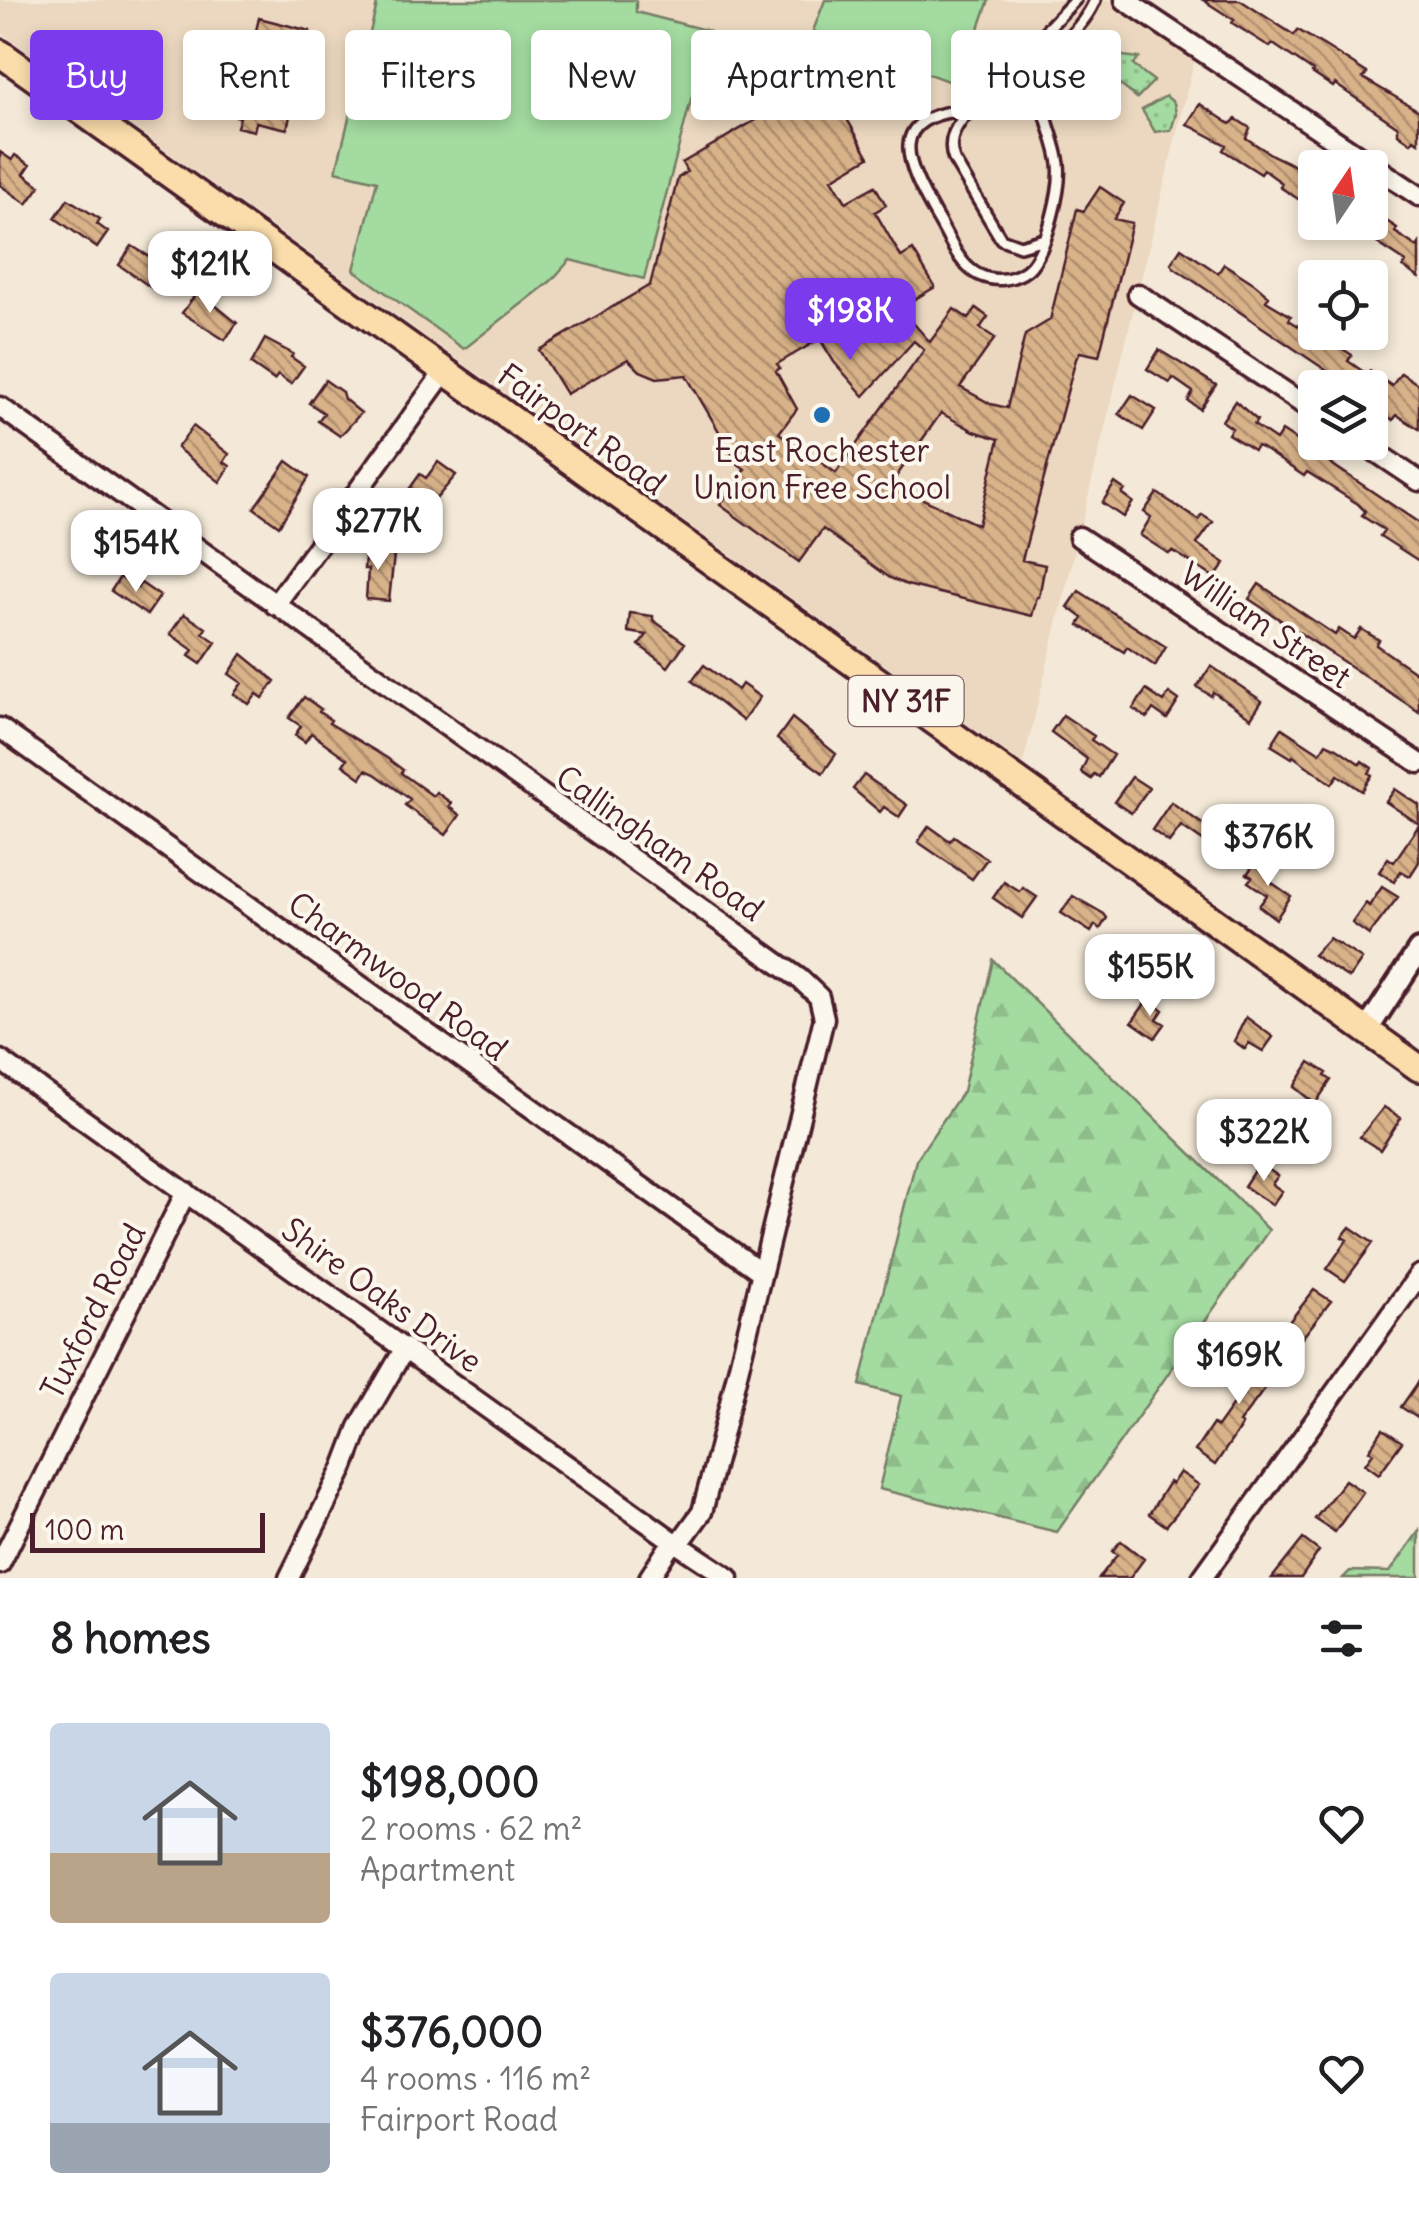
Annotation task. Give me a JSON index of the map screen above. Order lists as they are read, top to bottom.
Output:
{
  "streets": {
    "main road": ["Fairport Road", "NY 31F"],
    "street": [
      "William Street",
      "Callingham Road",
      "Charmwood Road",
      "Shire Oaks Drive",
      "Tuxford Road"
    ]
  },
  "crossings": [
    ["Callingham Road", "Charmwood Road"],
    ["Callingham Road", "Shire Oaks Drive"],
    ["Shire Oaks Drive", "Tuxford Road"]
  ],
  "places": ["East Rochester Union Free School"],
  "scale_bar": "100 m",
  "north": "top",
  "page": {
    "chip": [
      "Buy",
      "Rent",
      "Filters",
      "New",
      "Apartment",
      "House"
    ],
    "price": [
      "$121K",
      "$198K",
      "$277K",
      "$154K",
      "$376K",
      "$155K",
      "$322K",
      "$169K"
    ],
    "scale": "100 m",
    "heading": "8 homes",
    "list": [
      {
        "name": "$198,000",
        "note": "2 rooms · 62 m² · Apartment"
      },
      {
        "name": "$376,000",
        "note": "4 rooms · 116 m² · Fairport Road"
      }
    ]
  }
}
